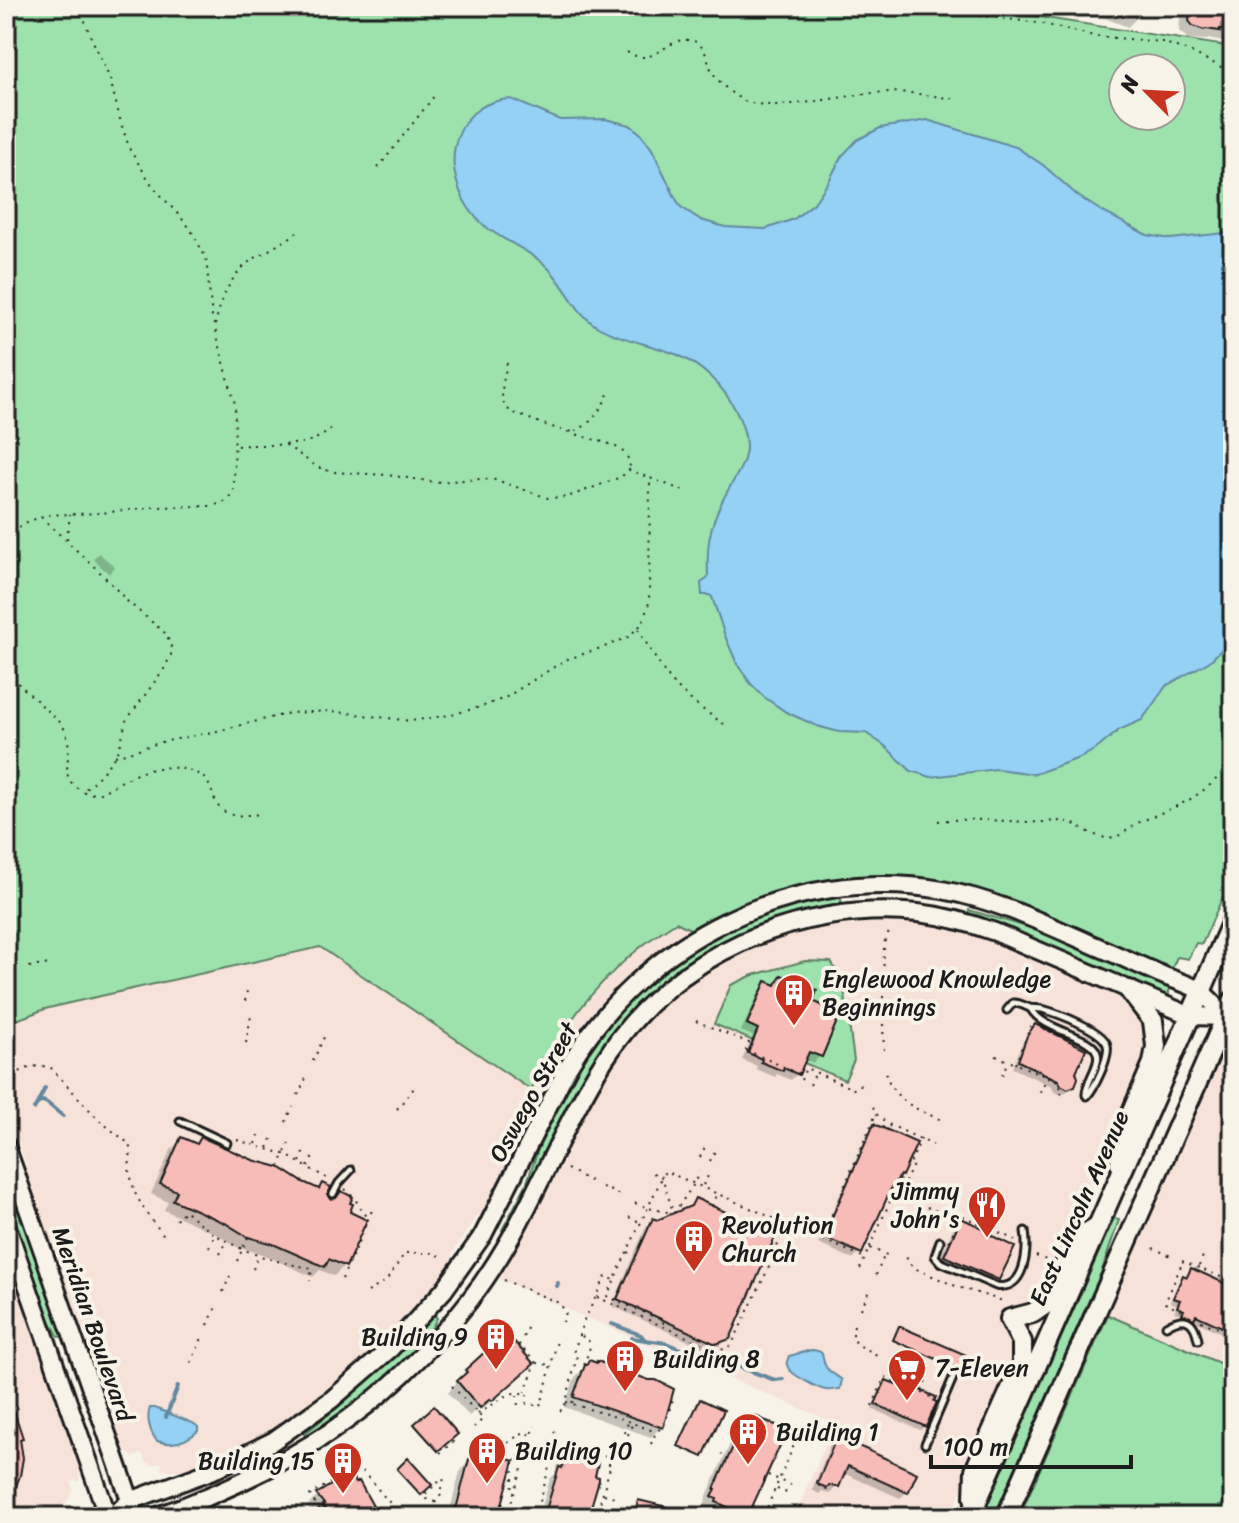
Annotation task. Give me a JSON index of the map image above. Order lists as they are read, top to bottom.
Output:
{
  "streets": {
    "main road": ["Oswego Street", "East Lincoln Avenue", "Meridian Boulevard"]
  },
  "crossings": [
    ["Oswego Street", "East Lincoln Avenue"],
    ["Oswego Street", "Meridian Boulevard"]
  ],
  "places": {
    "building": [
      "Englewood Knowledge Beginnings",
      "Revolution Church",
      "Building 9",
      "Building 8",
      "Building 1",
      "Building 10",
      "Building 15"
    ],
    "restaurant": ["Jimmy John's"],
    "supermarket": ["7-Eleven"]
  },
  "scale_bar": "100 m",
  "north": "top left"
}
